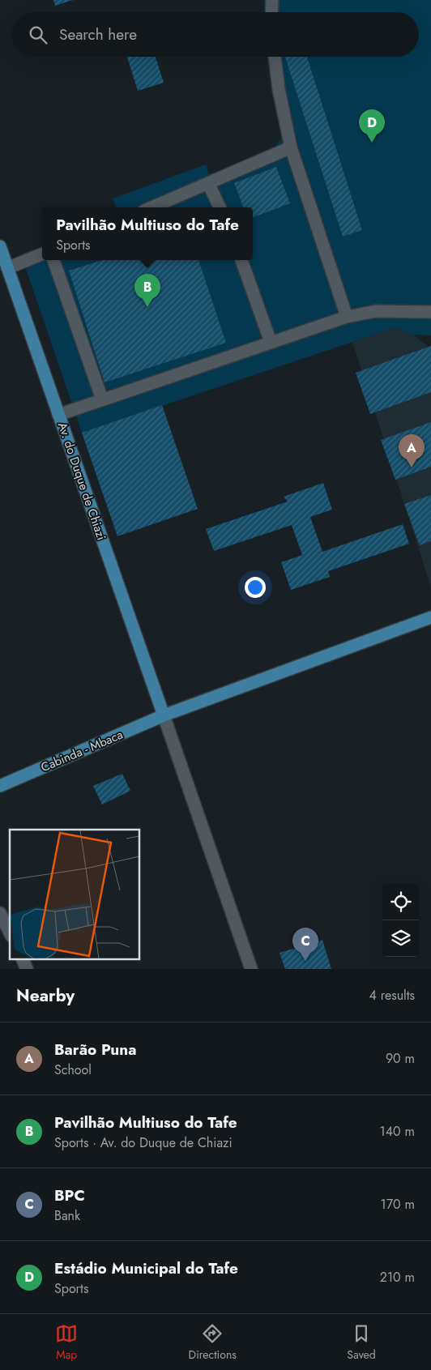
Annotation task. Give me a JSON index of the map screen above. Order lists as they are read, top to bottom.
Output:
{
  "streets": {
    "main road": ["Av. do Duque de Chiazi", "Cabinda - Mbaca"]
  },
  "crossings": [
    ["Av. do Duque de Chiazi", "Cabinda - Mbaca"]
  ],
  "page": {
    "search": "Search here",
    "pins": [
      "D",
      "B",
      "A",
      "C"
    ],
    "popup": ["Pavilhão Multiuso do Tafe", "Sports"],
    "heading": ["Nearby", "4 results"],
    "list": [
      {
        "mark": "A",
        "name": "Barão Puna",
        "note": "School",
        "value": "90 m"
      },
      {
        "mark": "B",
        "name": "Pavilhão Multiuso do Tafe",
        "note": "Sports · Av. do Duque de Chiazi",
        "value": "140 m"
      },
      {
        "mark": "C",
        "name": "BPC",
        "note": "Bank",
        "value": "170 m"
      },
      {
        "mark": "D",
        "name": "Estádio Municipal do Tafe",
        "note": "Sports",
        "value": "210 m"
      }
    ],
    "nav": ["Map", "Directions", "Saved"]
  }
}
